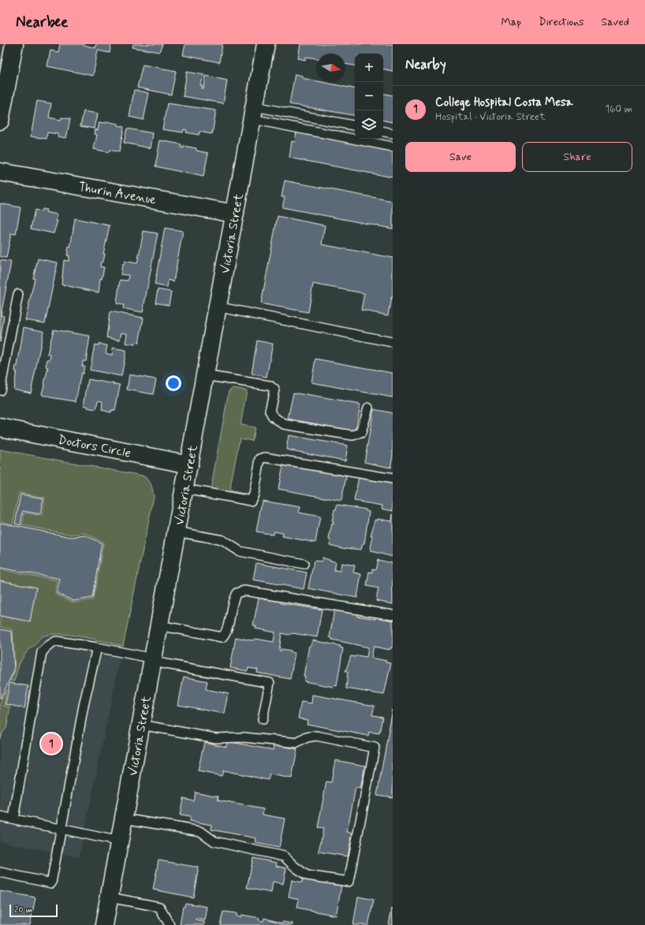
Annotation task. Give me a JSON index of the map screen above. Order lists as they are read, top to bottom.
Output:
{
  "streets": {
    "main road": ["Thurin Avenue", "Victoria Street", "Doctors Circle"]
  },
  "crossings": [
    ["Thurin Avenue", "Victoria Street"],
    ["Victoria Street", "Doctors Circle"]
  ],
  "scale_bar": "20 m",
  "north": "right",
  "page": {
    "header": "Nearbee",
    "nav": ["Map", "Directions", "Saved"],
    "heading": "Nearby",
    "map_buttons": ["+", "−"],
    "list": [
      {
        "mark": "1",
        "name": "College Hospital Costa Mesa",
        "note": "Hospital · Victoria Street",
        "value": "160 m"
      }
    ],
    "buttons": ["Save", "Share"],
    "pins": "1",
    "scale": "20 m"
  }
}
